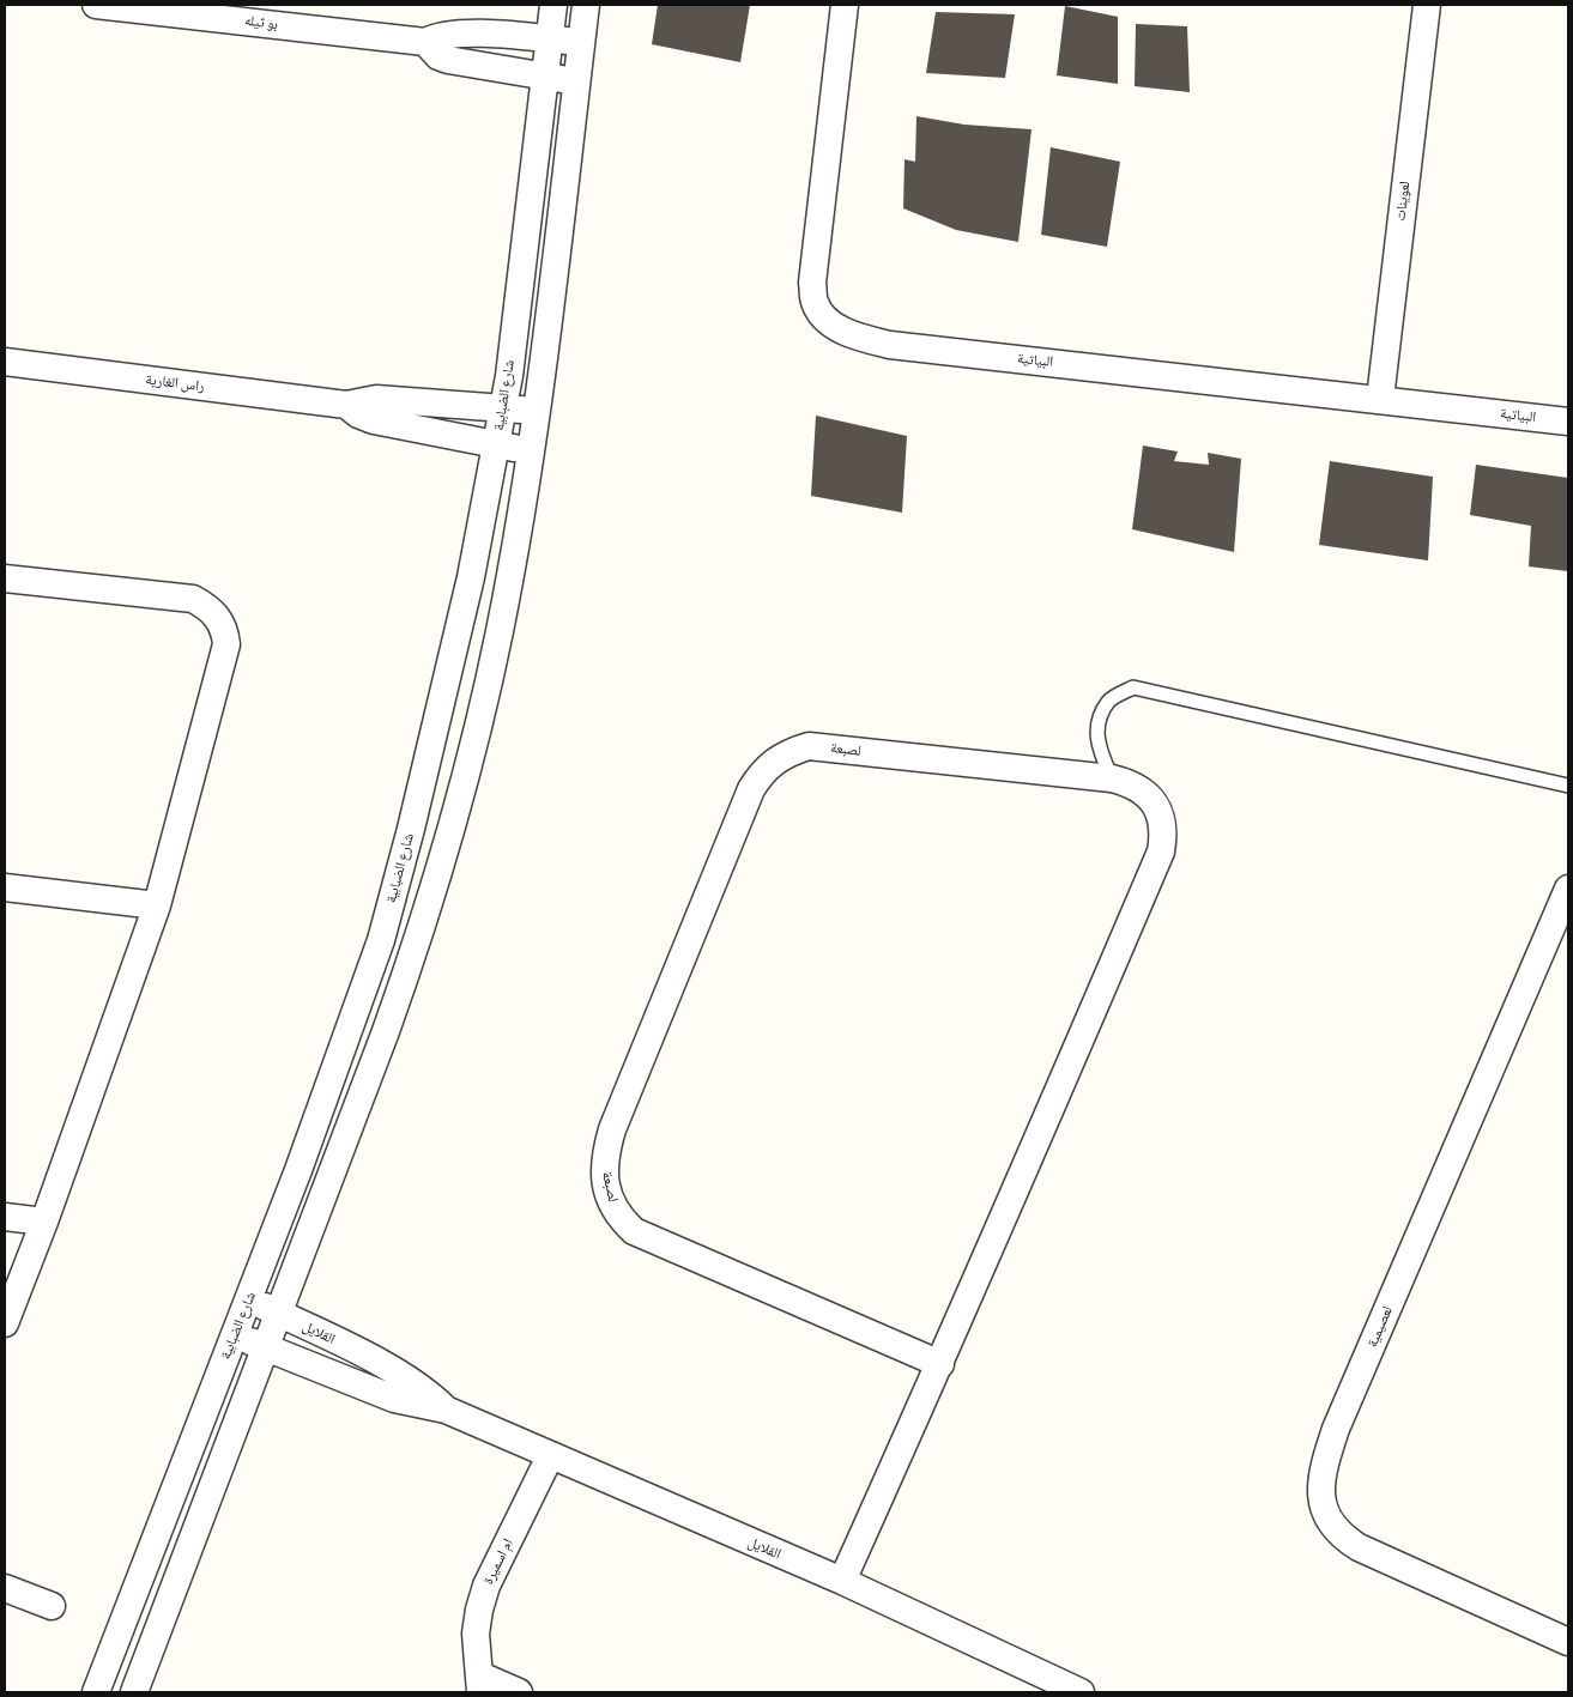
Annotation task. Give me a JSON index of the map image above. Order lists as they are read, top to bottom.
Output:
{
  "streets": {
    "street": [
      "بو ثيله",
      "لعوينات",
      "البياتية",
      "راس الغارية",
      "شارع الضبابية",
      "لصبعة",
      "لعصيمية",
      "القلايل",
      "ام اسميرة"
    ]
  },
  "crossings": [
    ["بو ثيله", "شارع الضبابية"],
    ["لعوينات", "البياتية"],
    ["راس الغارية", "شارع الضبابية"],
    ["شارع الضبابية", "القلايل"],
    ["لصبعة", "القلايل"],
    ["القلايل", "ام اسميرة"]
  ]
}
